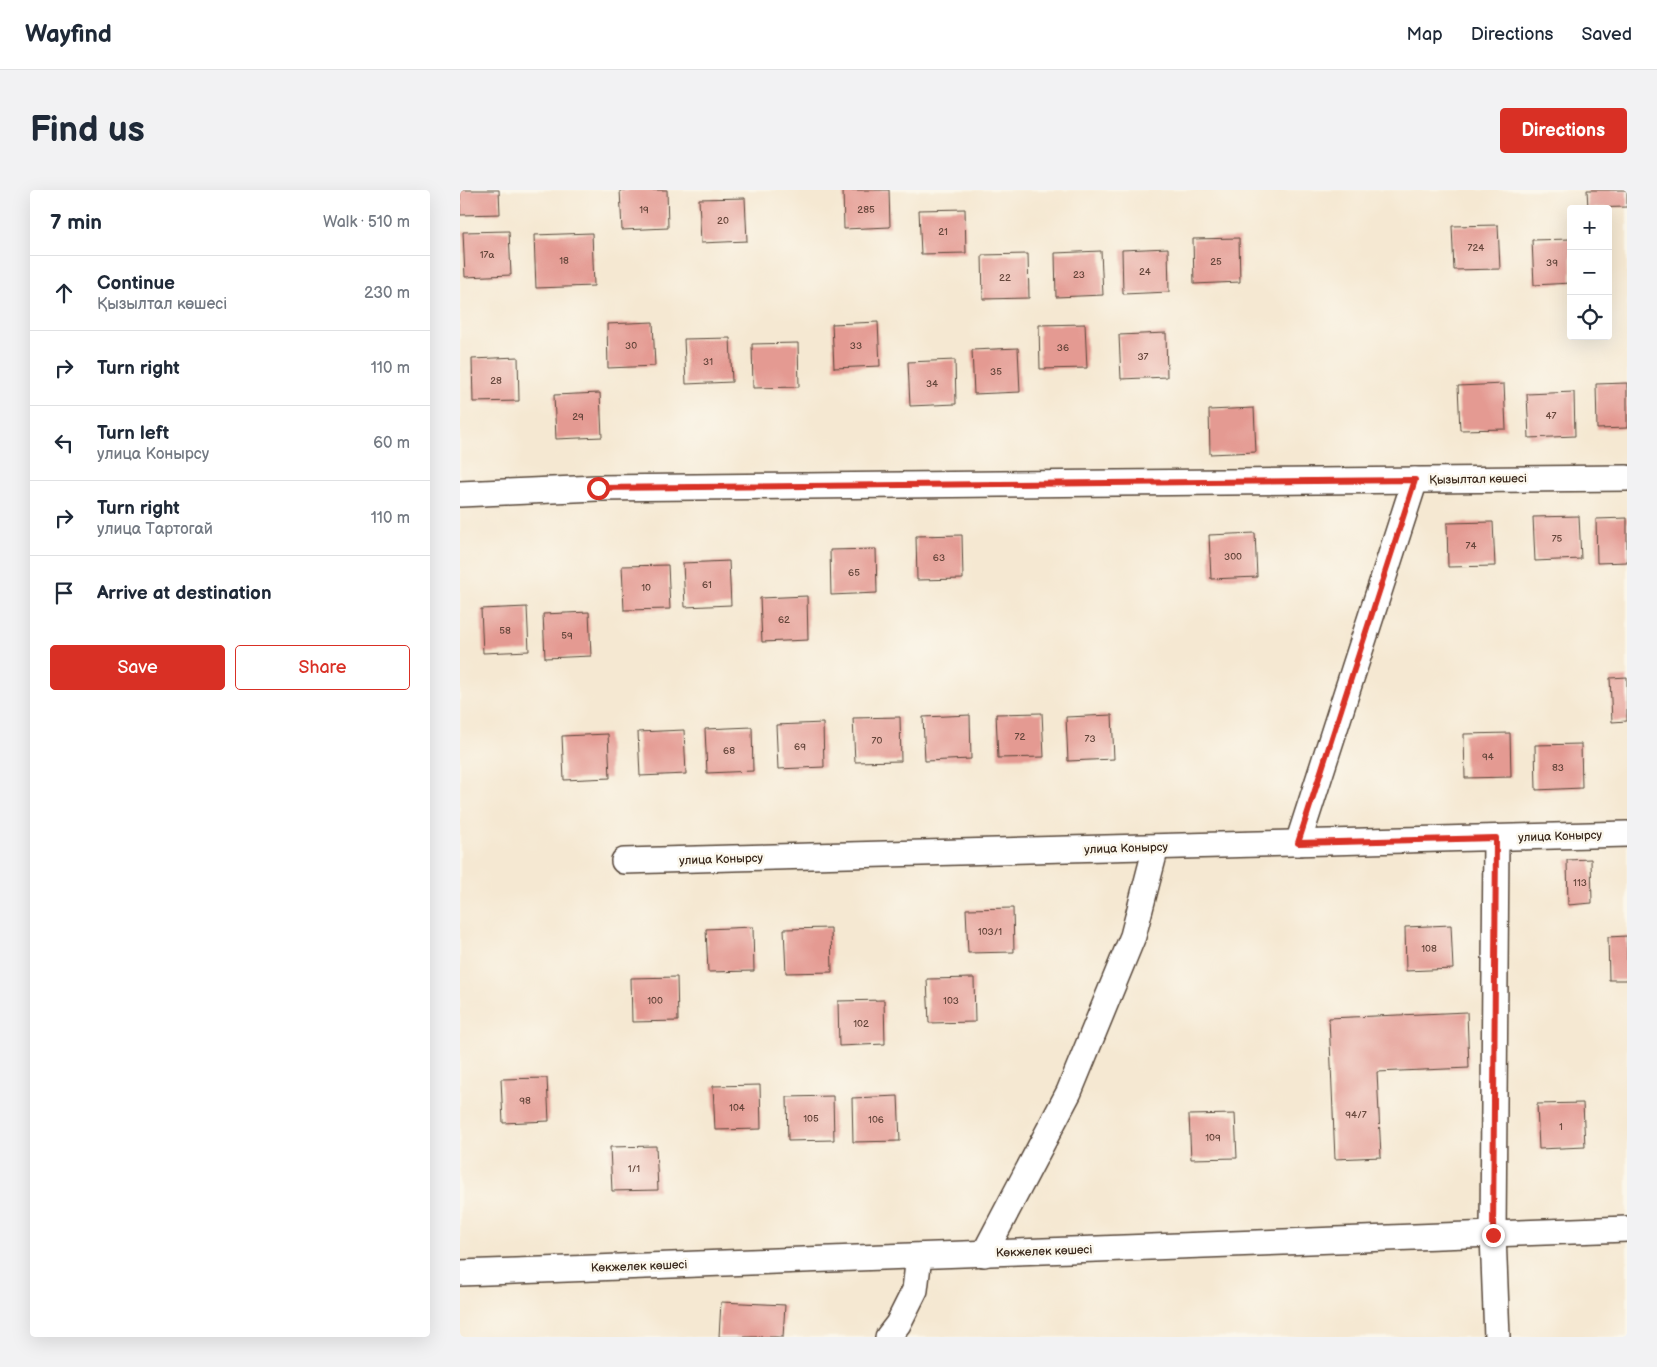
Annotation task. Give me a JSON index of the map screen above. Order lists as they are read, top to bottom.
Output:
{
  "streets": {
    "street": ["Қызылтал көшесі", "улица Конырсу", "Көкжелек көшесі"]
  },
  "house_numbers": [
    "19",
    "285",
    "20",
    "21",
    "724",
    "17а",
    "18",
    "25",
    "39",
    "24",
    "23",
    "22",
    "30",
    "33",
    "36",
    "37",
    "31",
    "35",
    "28",
    "34",
    "47",
    "29",
    "75",
    "74",
    "300",
    "63",
    "65",
    "61",
    "10",
    "62",
    "58",
    "59",
    "72",
    "73",
    "70",
    "69",
    "68",
    "94",
    "83",
    "113",
    "103/1",
    "108",
    "100",
    "103",
    "102",
    "98",
    "104",
    "94/7",
    "105",
    "106",
    "1",
    "109",
    "1/1"
  ],
  "page": {
    "header": "Wayfind",
    "nav": ["Map", "Directions", "Saved"],
    "buttons": [
      "Directions",
      ["Save", "Share"]
    ],
    "title": "Find us",
    "heading": ["7 min", "Walk · 510 m"],
    "map_buttons": ["+", "−"],
    "list": [
      ["Continue", "Қызылтал көшесі", "230 m"],
      ["Turn right", "110 m"],
      ["Turn left", "улица Конырсу", "60 m"],
      ["Turn right", "улица Тартогай", "110 m"],
      "Arrive at destination"
    ]
  }
}
